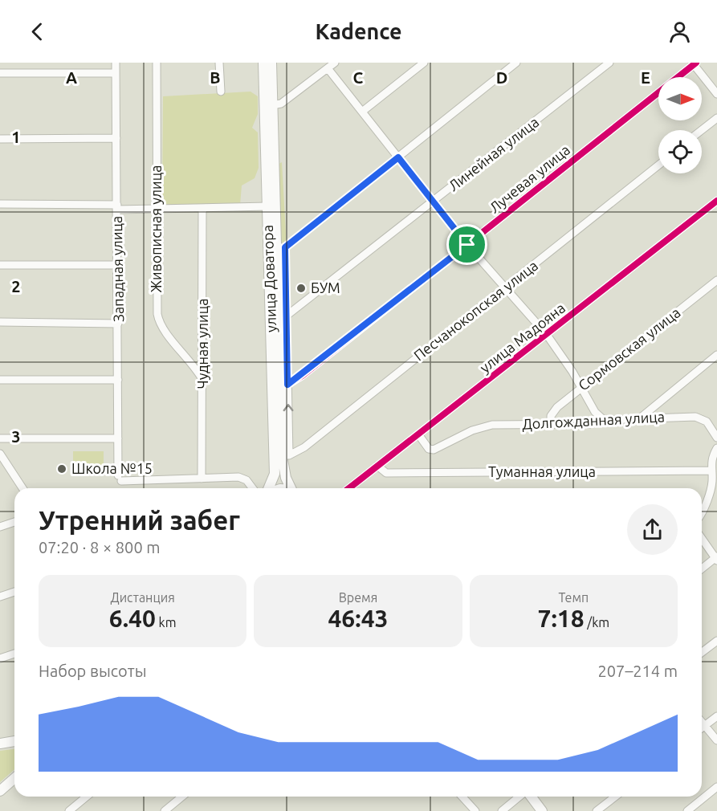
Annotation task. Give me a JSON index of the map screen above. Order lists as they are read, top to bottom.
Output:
{
  "streets": {
    "main road": ["улица Доватора"],
    "street": [
      "Линейная улица",
      "Лучевая улица",
      "Живописная улица",
      "Западная улица",
      "Песчанокопская улица",
      "улица Мадояна",
      "Чудная улица",
      "Сормовская улица",
      "Долгожданная улица",
      "Туманная улица"
    ]
  },
  "crossings": [
    ["Линейная улица", "улица Доватора"],
    ["Лучевая улица", "улица Доватора"],
    ["Живописная улица", "Чудная улица"],
    ["Западная улица", "Чудная улица"],
    ["улица Доватора", "Песчанокопская улица"],
    ["улица Мадояна", "Долгожданная улица"],
    ["улица Мадояна", "Туманная улица"],
    ["Сормовская улица", "Долгожданная улица"]
  ],
  "places": ["БУМ", "Школа №15"],
  "north": "right",
  "page": {
    "header": "Kadence",
    "heading": ["Утренний забег", "07:20 · 8 × 800 m"],
    "stats": [
      ["Дистанция", "6.40 km"],
      ["Время", "46:43"],
      ["Темп", "7:18 /km"]
    ],
    "chart": ["Набор высоты", "207–214 m"]
  },
  "grid": {
    "columns": [
      "A",
      "B",
      "C",
      "D",
      "E"
    ],
    "rows": ["1", "2", "3"]
  }
}
